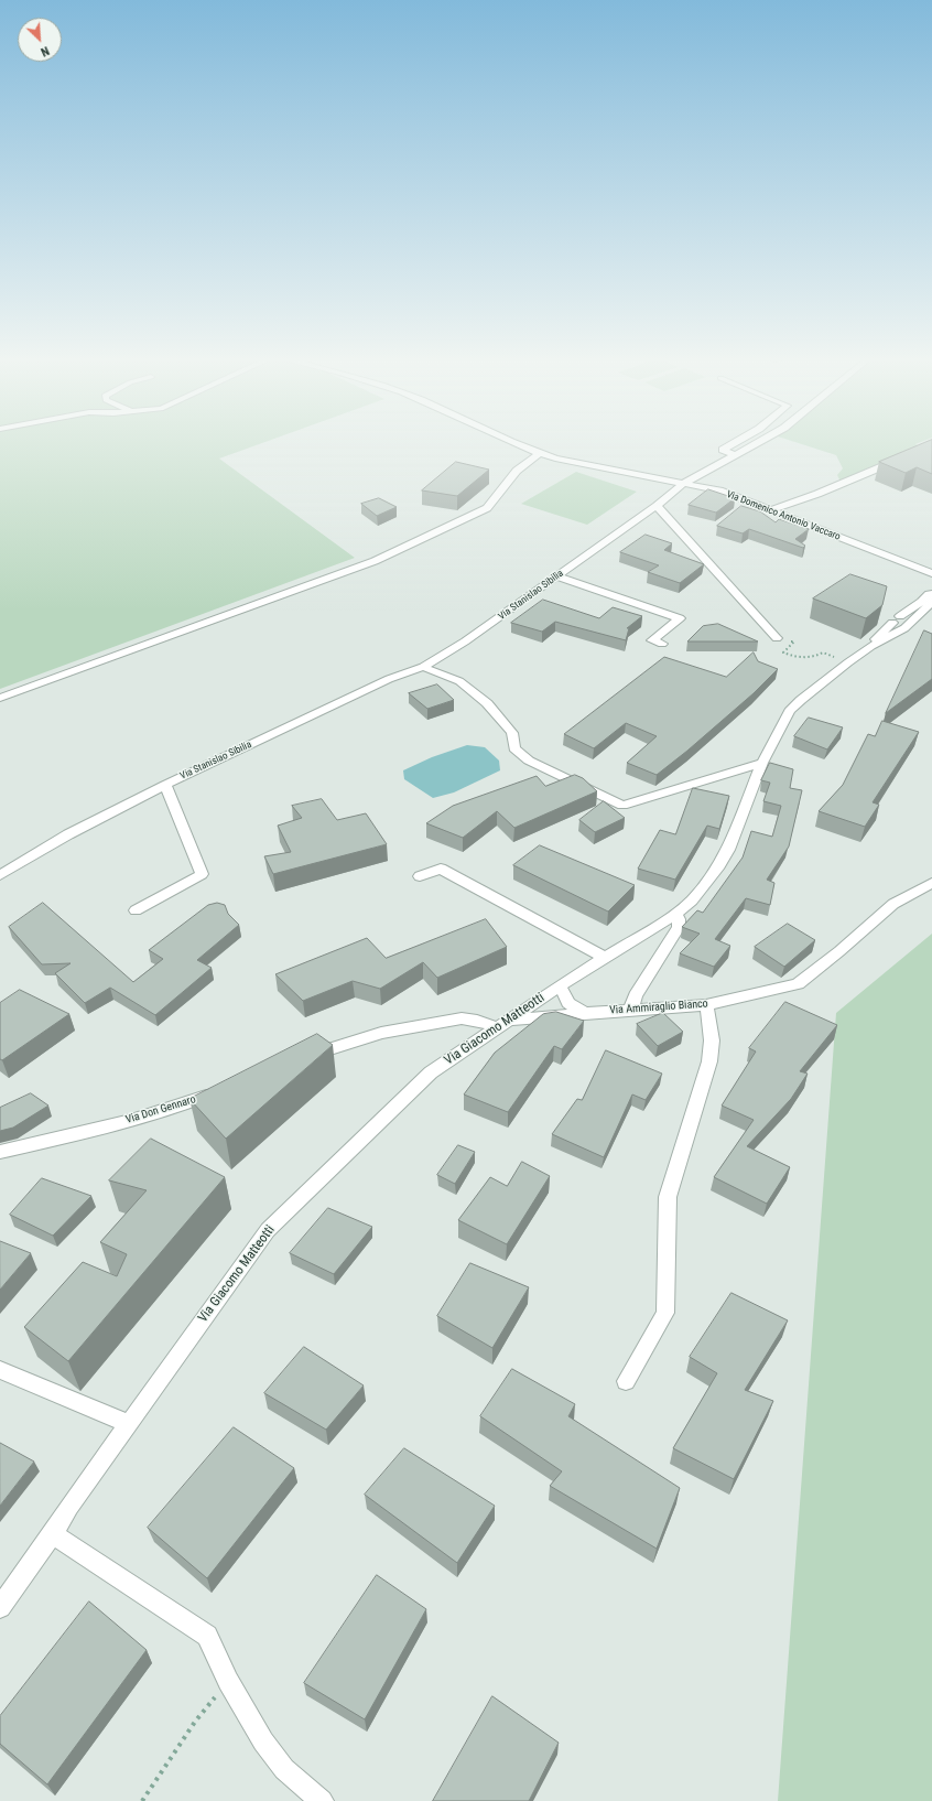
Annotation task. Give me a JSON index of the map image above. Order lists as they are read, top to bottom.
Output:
{
  "streets": {
    "street": [
      "Via Domenico Antonio Vaccaro",
      "Via Stanislao Sibilia",
      "Via Ammiraglio Bianco",
      "Via Giacomo Matteotti",
      "Via Don Gennaro"
    ]
  },
  "crossings": [
    ["Via Domenico Antonio Vaccaro", "Via Stanislao Sibilia"],
    ["Via Ammiraglio Bianco", "Via Giacomo Matteotti"]
  ],
  "north": "bottom right"
}
